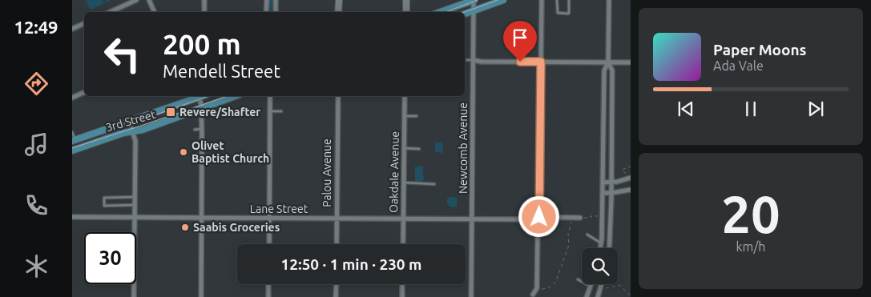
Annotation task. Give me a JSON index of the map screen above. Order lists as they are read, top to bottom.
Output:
{
  "streets": {
    "main road": ["3rd Street"],
    "street": [
      "Newcomb Avenue",
      "Oakdale Avenue",
      "Palou Avenue",
      "Lane Street"
    ]
  },
  "crossings": [
    ["Newcomb Avenue", "Lane Street"],
    ["Oakdale Avenue", "Lane Street"],
    ["Palou Avenue", "Lane Street"]
  ],
  "places": {
    "transit": ["Revere/Shafter"],
    "other": ["Olivet Baptist Church", "Saabis Groceries"]
  },
  "page": {
    "tabs": "12:49",
    "turn": ["200 m", "Mendell Street"],
    "song": ["Paper Moons", "Ada Vale"],
    "tile": ["20", "km/h"],
    "limit": "30",
    "trip": "12:50 · 1 min · 230 m"
  }
}
